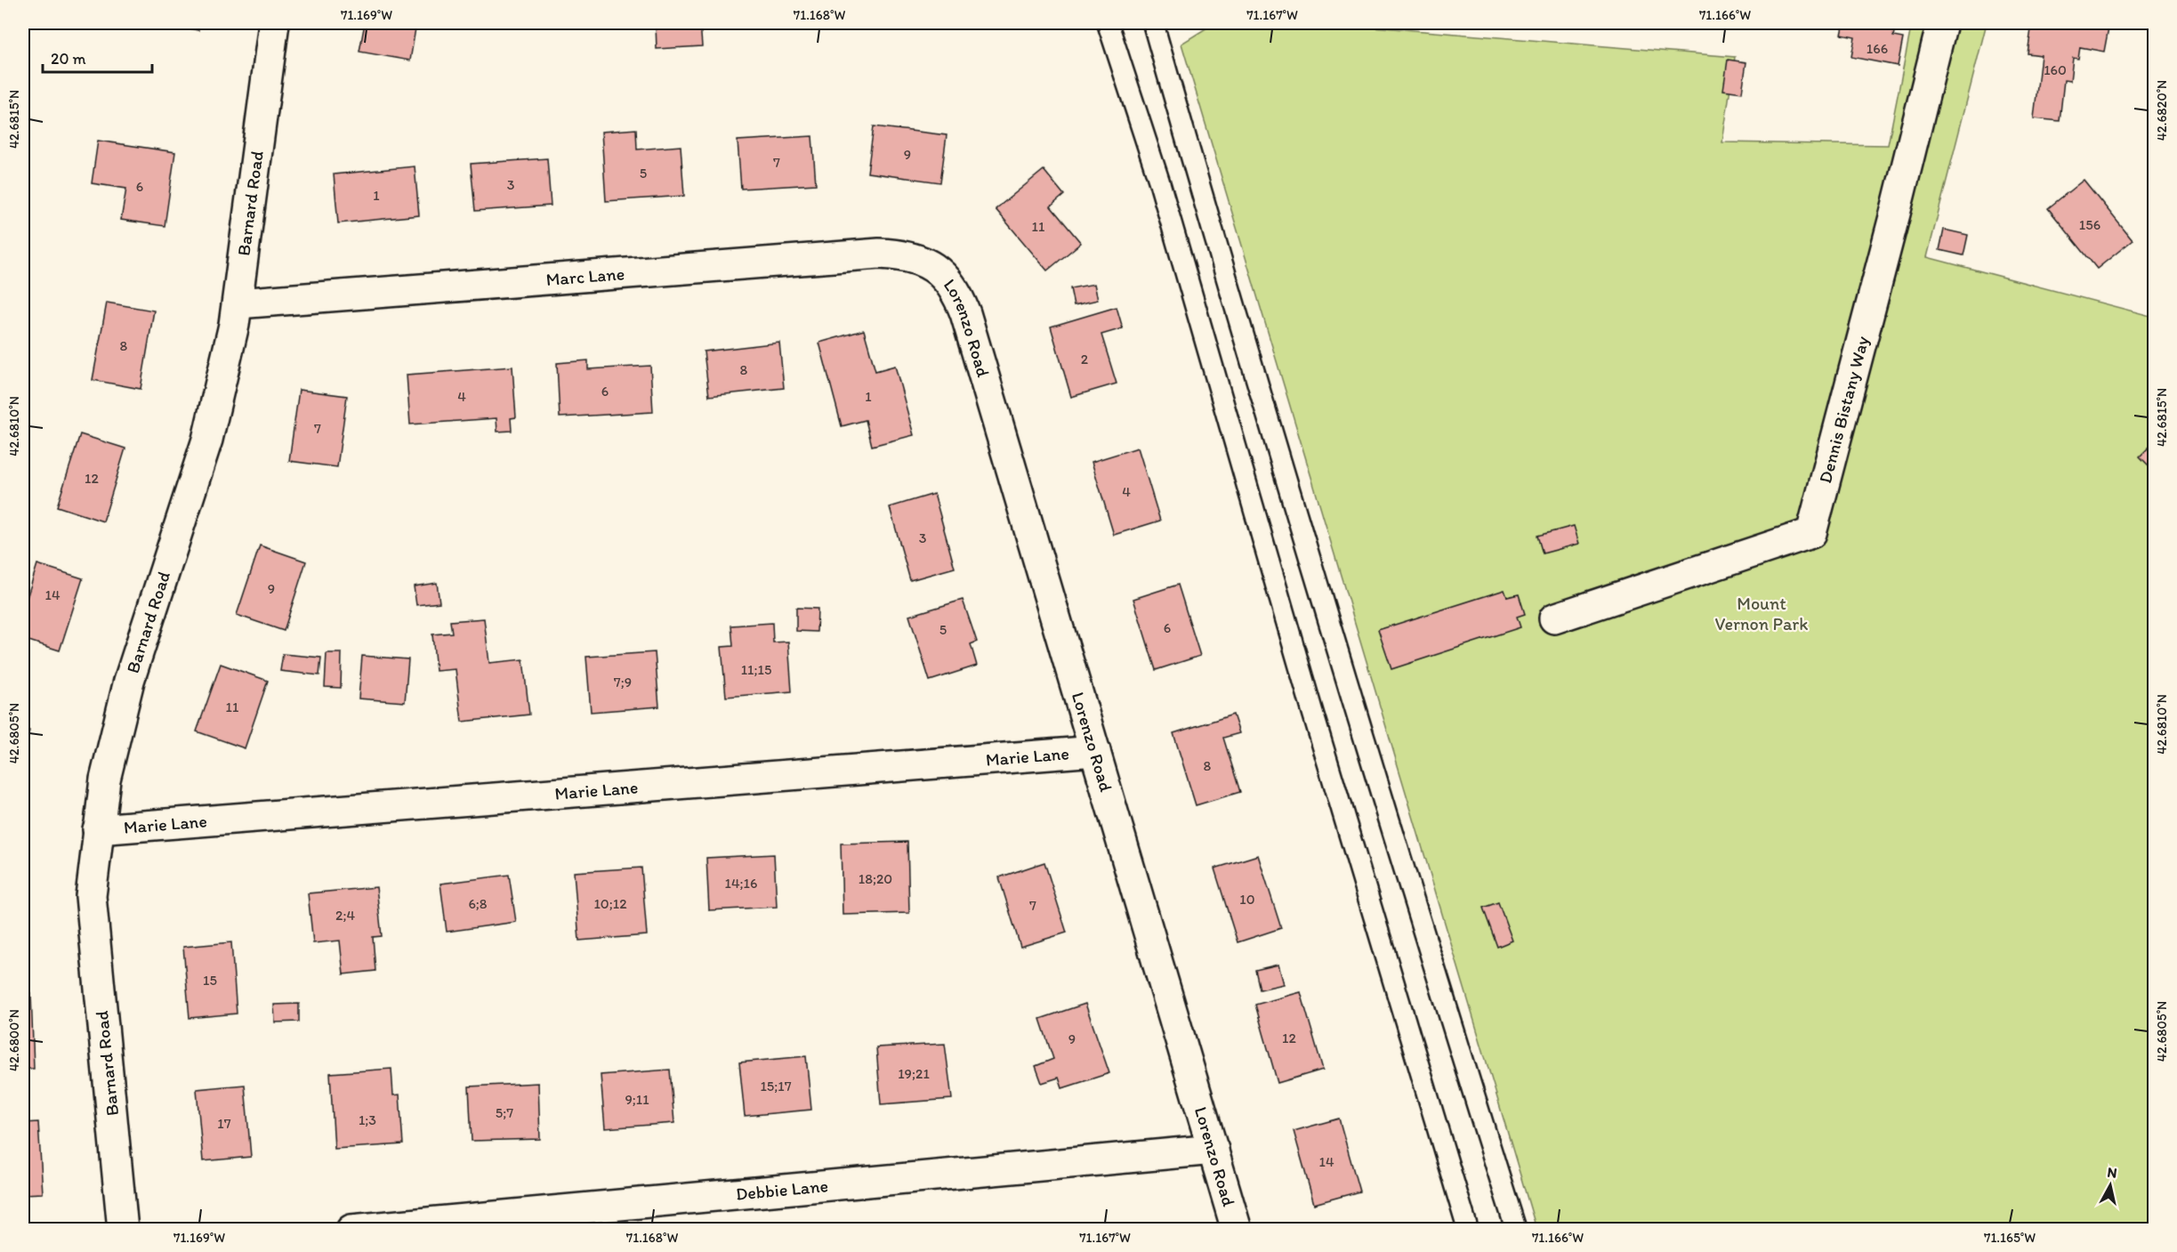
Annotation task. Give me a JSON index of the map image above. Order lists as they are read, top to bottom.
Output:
{
  "streets": {
    "street": [
      "Barnard Road",
      "Marc Lane",
      "Lorenzo Road",
      "Dennis Bistany Way",
      "Marie Lane",
      "Debbie Lane"
    ]
  },
  "crossings": [
    ["Barnard Road", "Marc Lane"],
    ["Barnard Road", "Marie Lane"],
    ["Marc Lane", "Lorenzo Road"],
    ["Lorenzo Road", "Marie Lane"],
    ["Lorenzo Road", "Debbie Lane"]
  ],
  "parks": ["Mount Vernon Park"],
  "house_numbers": [
    "166",
    "160",
    "9",
    "7",
    "5",
    "3",
    "6",
    "1",
    "156",
    "11",
    "8",
    "2",
    "8",
    "6",
    "4",
    "1",
    "7",
    "12",
    "4",
    "3",
    "9",
    "14",
    "6",
    "5",
    "11;15",
    "7;9",
    "11",
    "8",
    "18;20",
    "14;16",
    "10",
    "6;8",
    "10;12",
    "7",
    "2;4",
    "15",
    "12",
    "9",
    "19;21",
    "15;17",
    "9;11",
    "5;7",
    "1;3",
    "17",
    "14"
  ],
  "scale_bar": "20 m",
  "north": "top",
  "coordinates": [
    "71.169°W",
    "71.168°W",
    "71.167°W",
    "71.166°W",
    "42.6820°N",
    "42.6815°N",
    "42.6810°N",
    "42.6805°N",
    "42.6800°N",
    "71.165°W"
  ]
}
